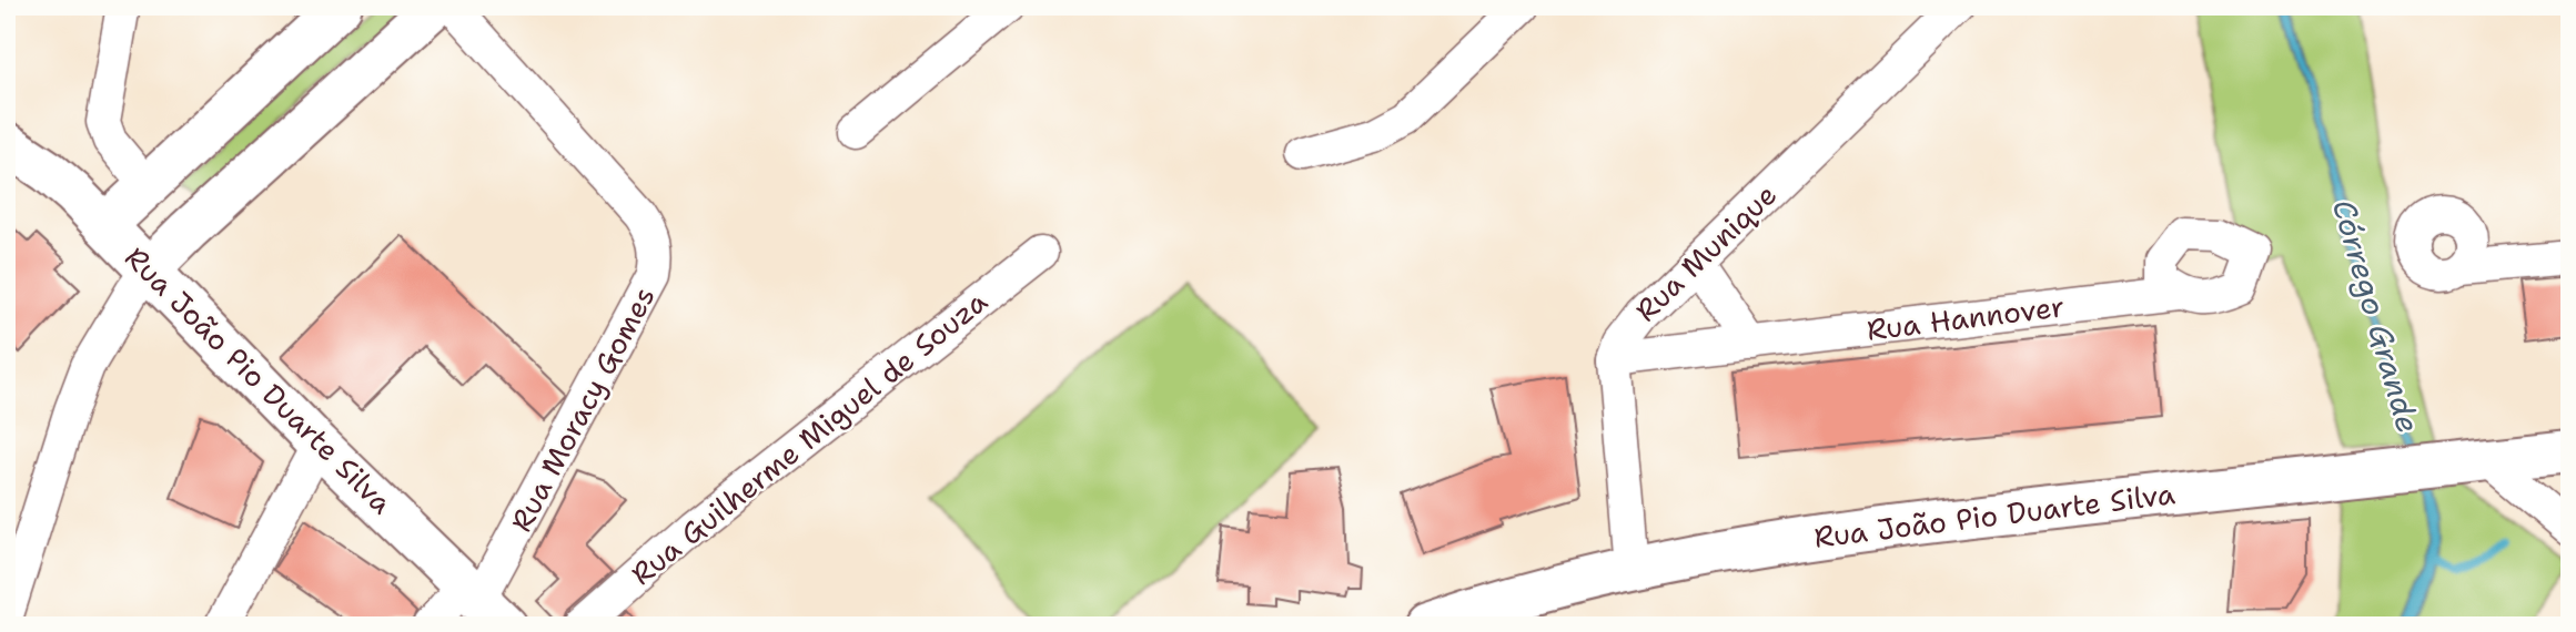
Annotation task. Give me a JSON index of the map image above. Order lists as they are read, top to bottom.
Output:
{
  "streets": {
    "main road": ["Rua João Pio Duarte Silva"],
    "street": [
      "Rua Munique",
      "Rua Hannover",
      "Rua Moracy Gomes",
      "Rua Guilherme Miguel de Souza"
    ]
  },
  "crossings": [
    ["Rua Munique", "Rua Hannover"],
    ["Rua João Pio Duarte Silva", "Rua Moracy Gomes"]
  ],
  "water": ["Córrego Grande"]
}
